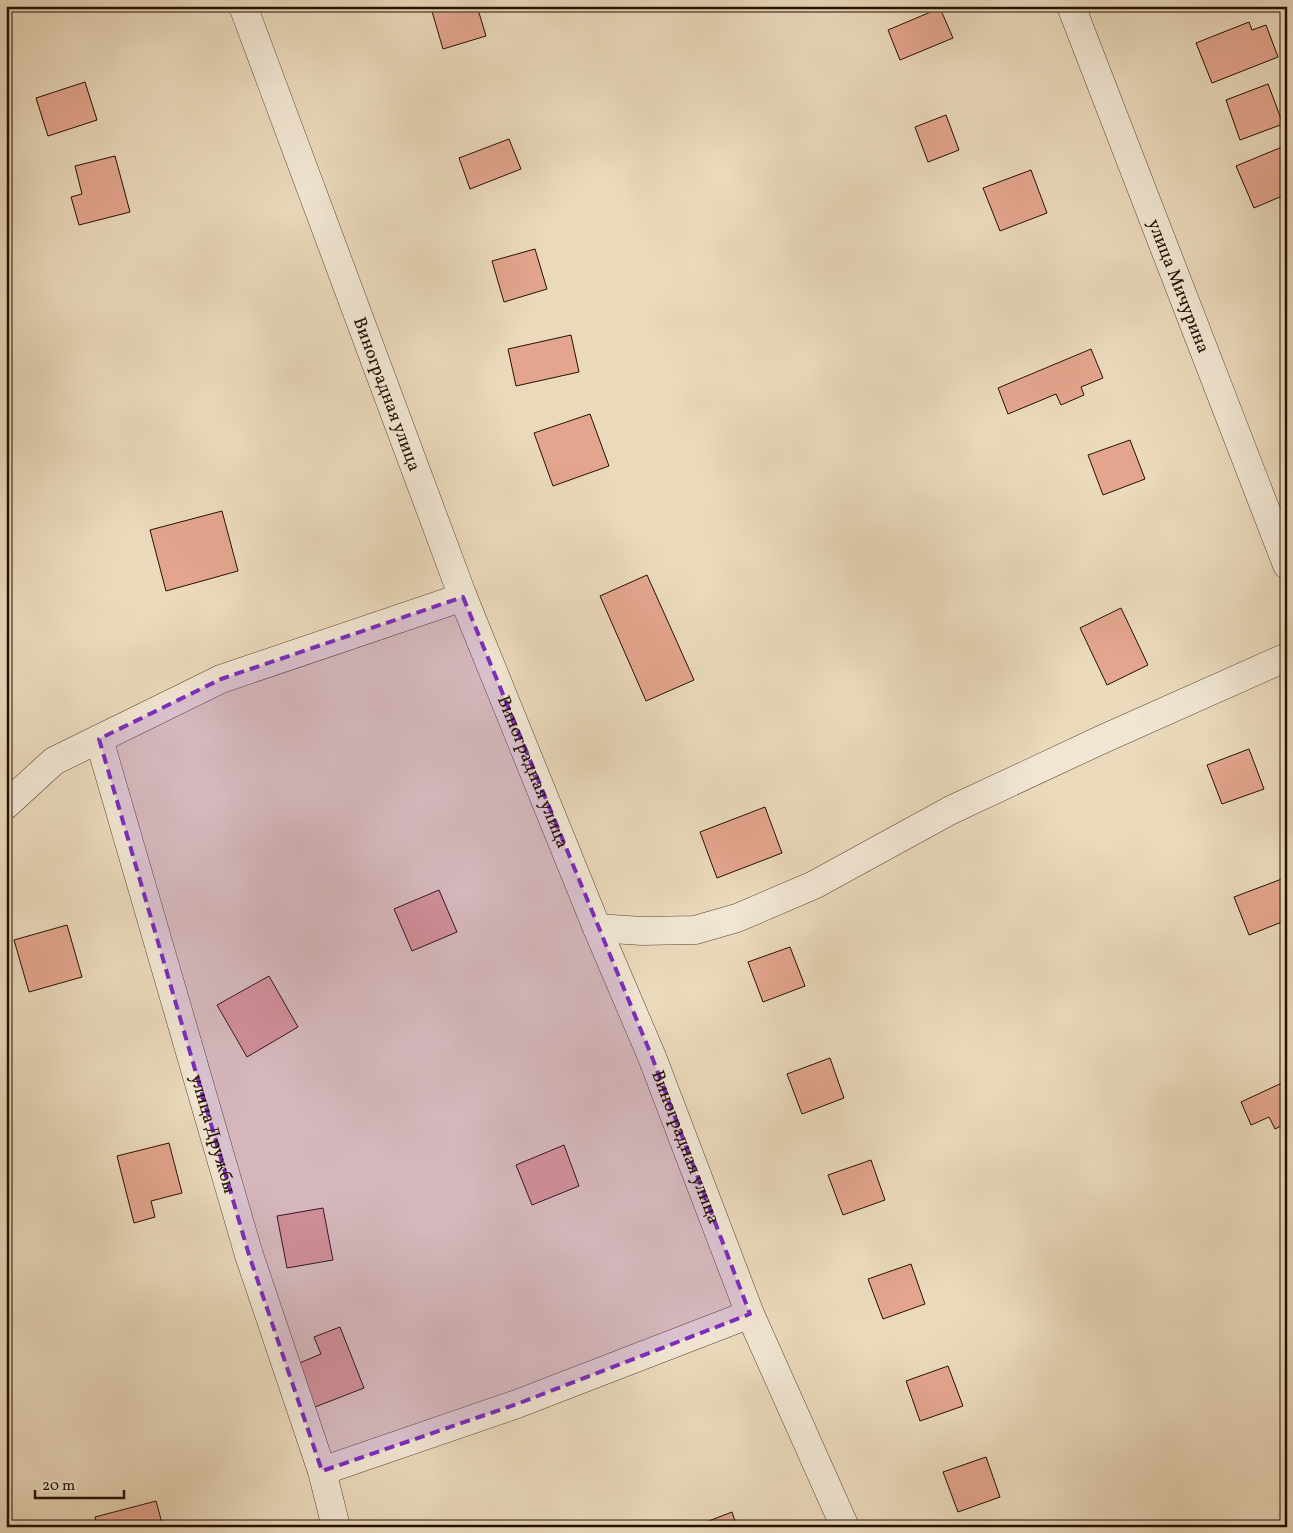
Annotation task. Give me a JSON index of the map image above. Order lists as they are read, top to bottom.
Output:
{
  "streets": {
    "street": ["улица Мичурина", "Виноградная улица", "улица Дружбы"]
  },
  "scale_bar": "20 m"
}
